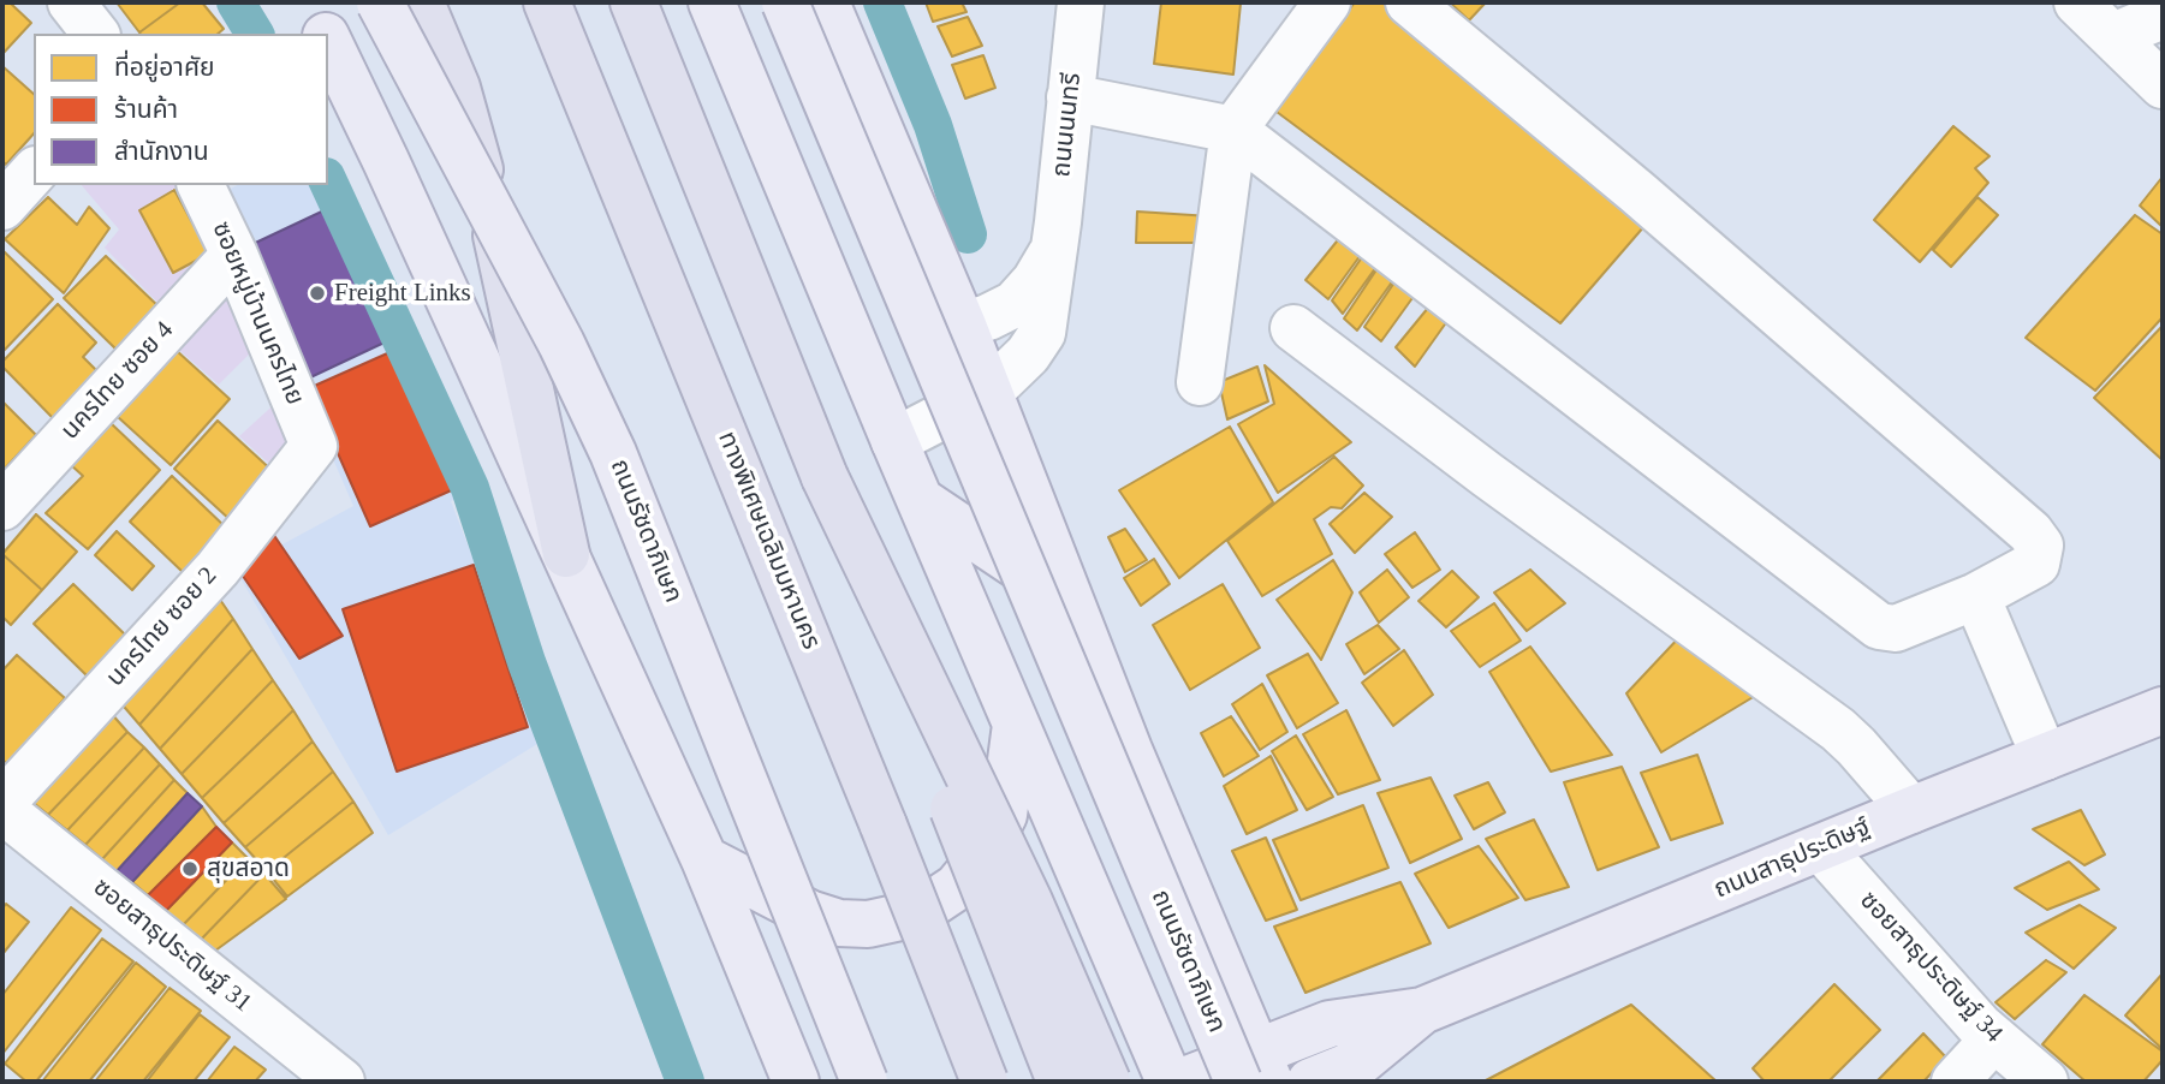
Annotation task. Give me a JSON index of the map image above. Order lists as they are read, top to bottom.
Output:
{
  "streets": {
    "highway": ["ทางพิเศษเฉลิมมหานคร"],
    "main road": ["ถนนรัชดาภิเษก", "ถนนสาธุประดิษฐ์"],
    "street": [
      "ถนนนนทรี",
      "ซอยหมู่บ้านนครไทย",
      "นครไทย ซอย 4",
      "นครไทย ซอย 2",
      "ซอยสาธุประดิษฐ์ 31",
      "ซอยสาธุประดิษฐ์ 34"
    ]
  },
  "crossings": [
    ["ถนนนนทรี", "ถนนรัชดาภิเษก"],
    ["ซอยหมู่บ้านนครไทย", "นครไทย ซอย 4"],
    ["ซอยหมู่บ้านนครไทย", "นครไทย ซอย 2"],
    ["ถนนรัชดาภิเษก", "ถนนสาธุประดิษฐ์"],
    ["ถนนสาธุประดิษฐ์", "ซอยสาธุประดิษฐ์ 34"]
  ],
  "places": ["Freight Links", "สุขสอาด"],
  "legend": ["ที่อยู่อาศัย", "ร้านค้า", "สำนักงาน"]
}
